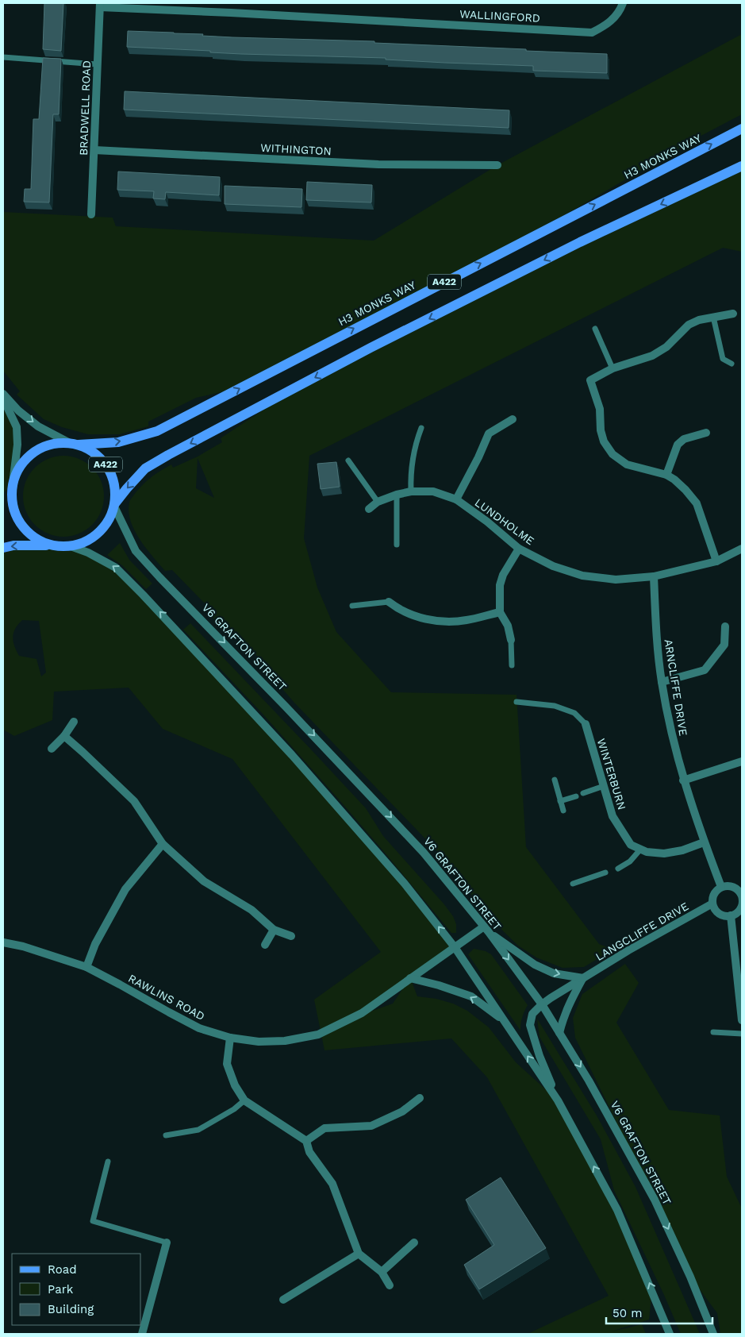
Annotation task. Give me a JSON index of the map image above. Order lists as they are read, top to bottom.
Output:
{
  "streets": {
    "main road": ["H3 MONKS WAY", "A422"],
    "street": [
      "WALLINGFORD",
      "BRADWELL ROAD",
      "WITHINGTON",
      "LUNDHOLME",
      "V6 GRAFTON STREET",
      "ARNCLIFFE DRIVE",
      "WINTERBURN",
      "LANGCLIFFE DRIVE",
      "RAWLINS ROAD"
    ]
  },
  "crossings": [
    ["WALLINGFORD", "BRADWELL ROAD"],
    ["BRADWELL ROAD", "WITHINGTON"],
    ["H3 MONKS WAY", "A422"],
    ["H3 MONKS WAY", "V6 GRAFTON STREET"],
    ["A422", "V6 GRAFTON STREET"],
    ["LUNDHOLME", "ARNCLIFFE DRIVE"],
    ["V6 GRAFTON STREET", "LANGCLIFFE DRIVE"],
    ["V6 GRAFTON STREET", "RAWLINS ROAD"],
    ["ARNCLIFFE DRIVE", "LANGCLIFFE DRIVE"]
  ],
  "legend": ["Road", "Park", "Building"],
  "scale_bar": "50 m"
}
